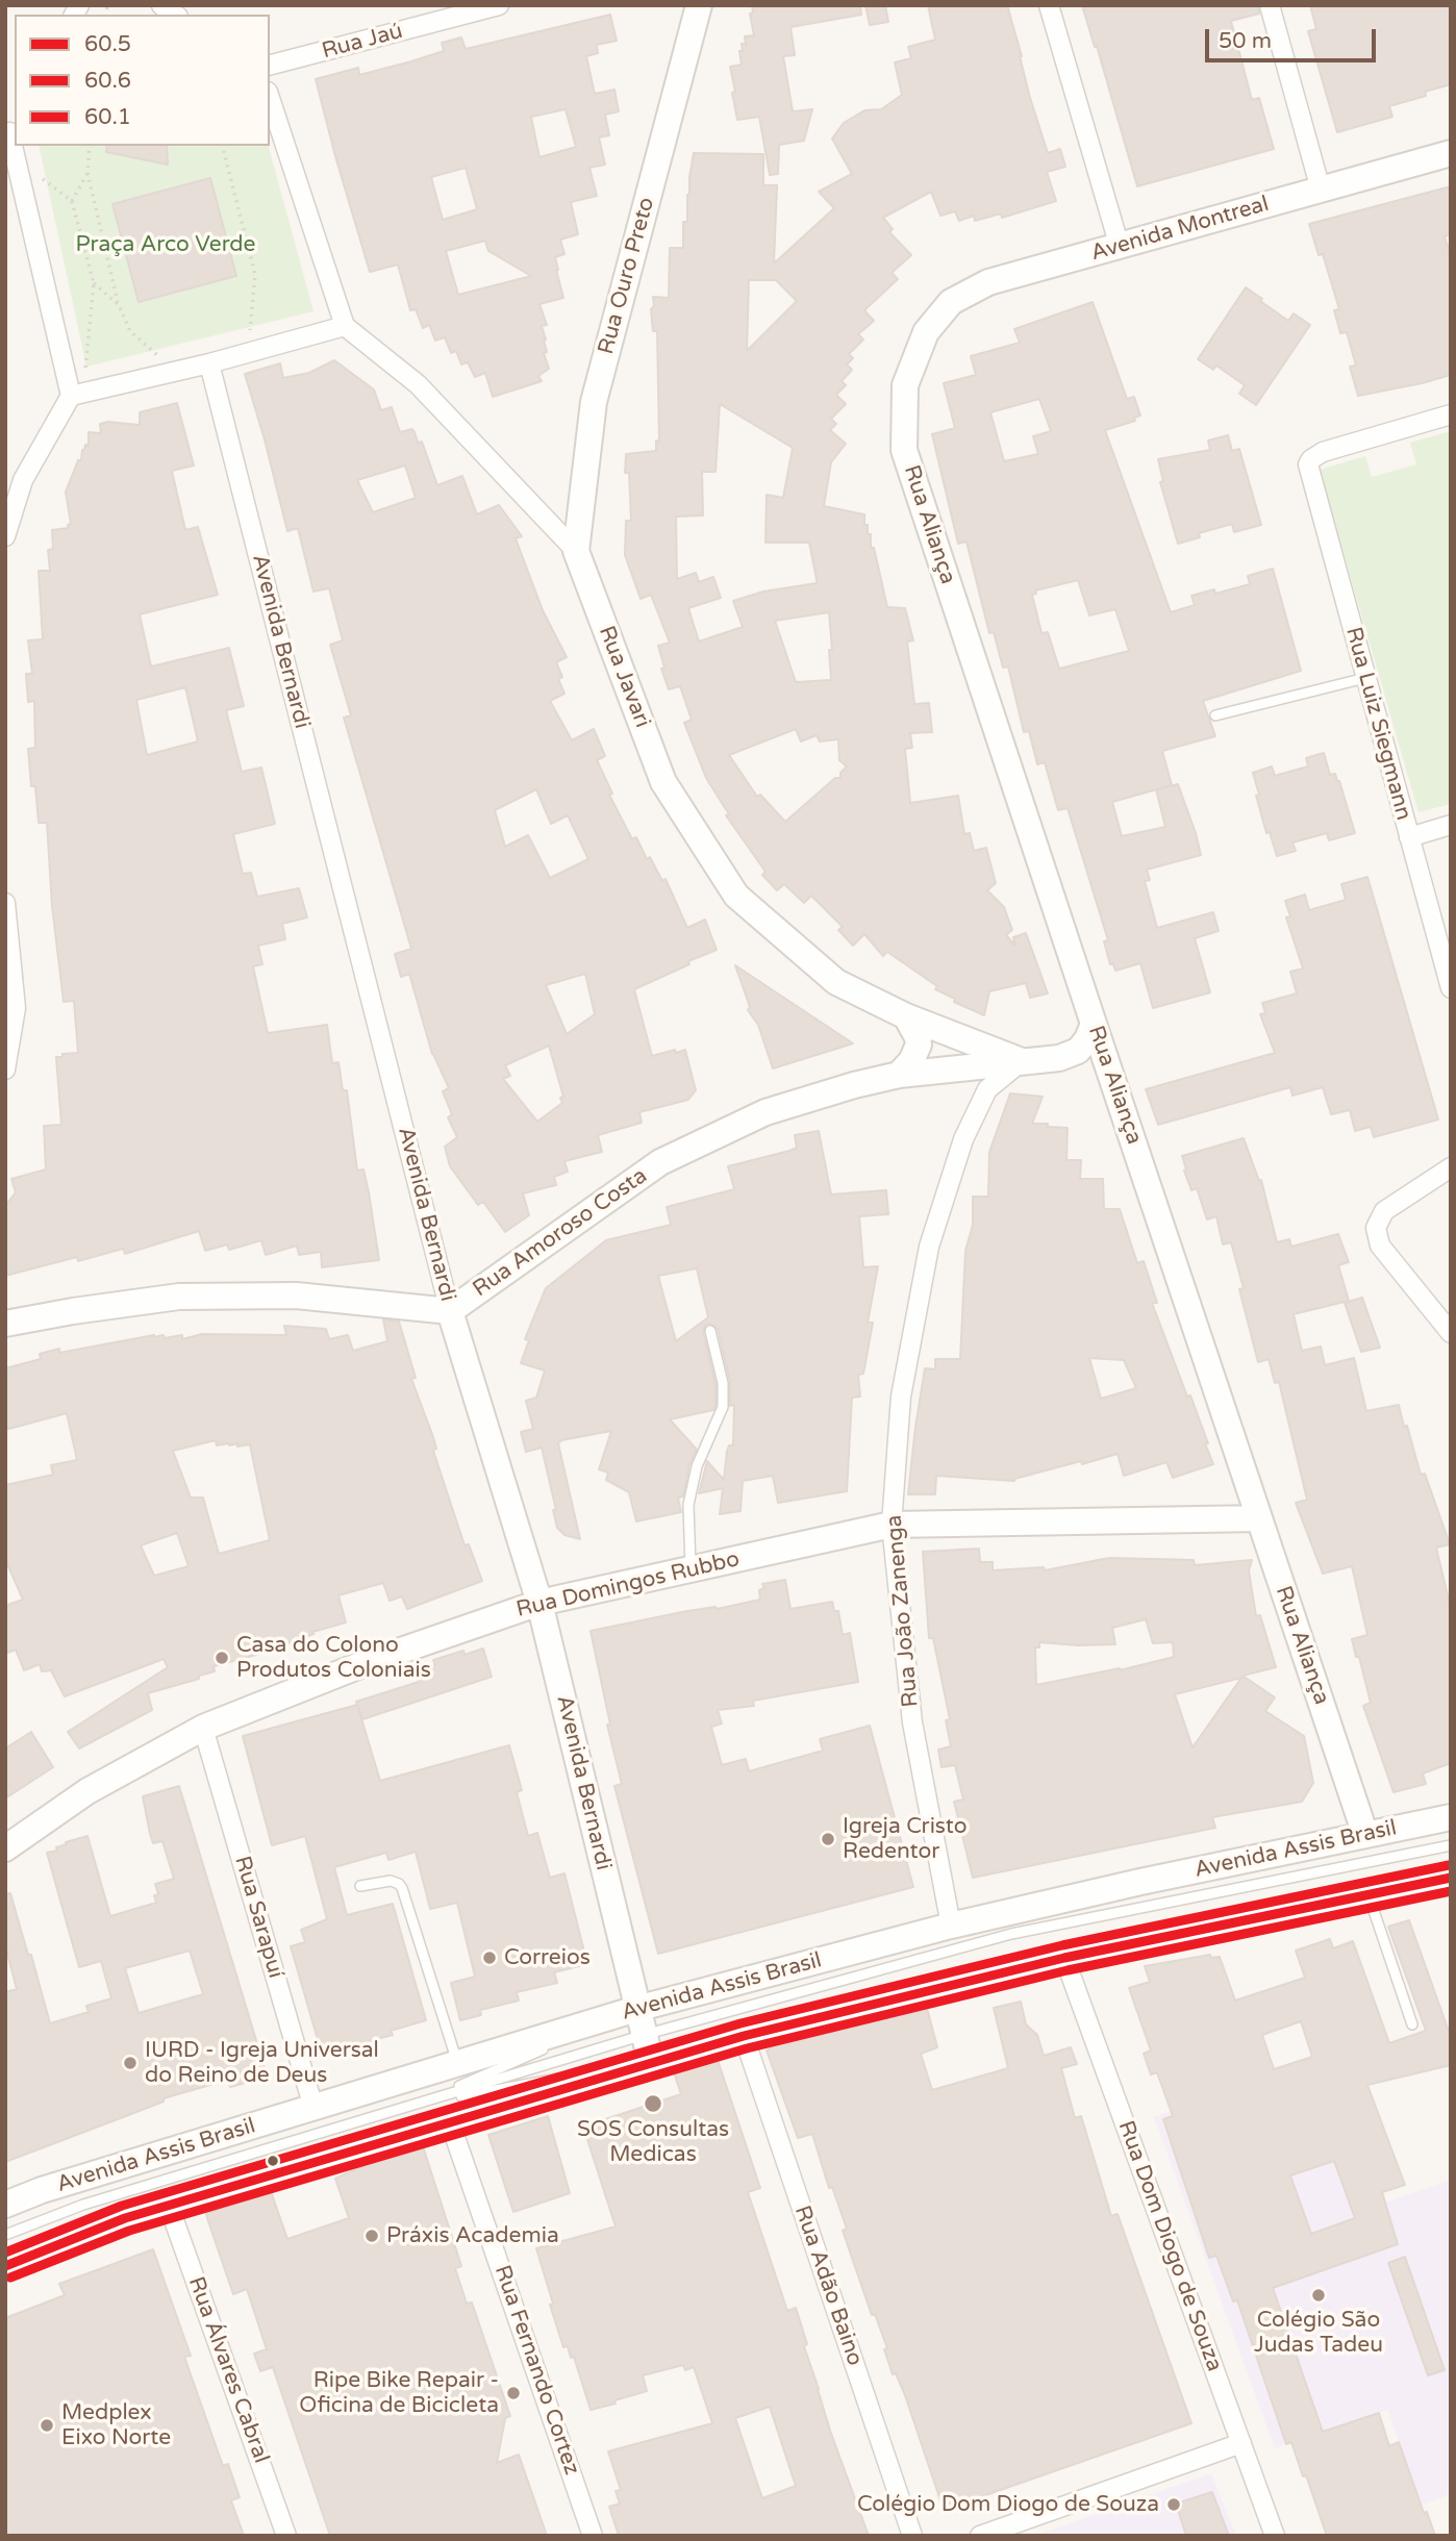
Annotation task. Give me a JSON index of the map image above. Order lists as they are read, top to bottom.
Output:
{
  "streets": {
    "main road": [
      "Avenida Montreal",
      "Rua Ouro Preto",
      "Rua Aliança",
      "Avenida Bernardi",
      "Rua Javari",
      "Rua Amoroso Costa",
      "Rua Domingos Rubbo",
      "Avenida Assis Brasil"
    ],
    "street": [
      "Rua Jaú",
      "Rua Luiz Siegmann",
      "Rua João Zanenga",
      "Rua Sarapuí",
      "Rua Dom Diogo de Souza",
      "Rua Adão Baino",
      "Rua Álvares Cabral",
      "Rua Fernando Cortez"
    ]
  },
  "crossings": [
    ["Avenida Montreal", "Rua Aliança"],
    ["Rua Ouro Preto", "Rua Javari"],
    ["Rua Aliança", "Rua Amoroso Costa"],
    ["Rua Aliança", "Rua Domingos Rubbo"],
    ["Rua Aliança", "Avenida Assis Brasil"],
    ["Avenida Bernardi", "Rua Amoroso Costa"],
    ["Avenida Bernardi", "Rua Domingos Rubbo"],
    ["Avenida Bernardi", "Avenida Assis Brasil"],
    ["Rua Javari", "Rua Amoroso Costa"],
    ["Rua Javari", "Rua João Zanenga"],
    ["Rua Amoroso Costa", "Rua João Zanenga"],
    ["Rua Domingos Rubbo", "Rua João Zanenga"],
    ["Rua Domingos Rubbo", "Rua Sarapuí"],
    ["Rua João Zanenga", "Avenida Assis Brasil"],
    ["Avenida Assis Brasil", "Rua Sarapuí"]
  ],
  "parks": ["Praça Arco Verde"],
  "places": [
    "Casa do Colono Produtos Coloniais",
    "Igreja Cristo Redentor",
    "Correios",
    "IURD - Igreja Universal do Reino de Deus",
    "SOS Consultas Medicas",
    "Práxis Academia",
    "Colégio São Judas Tadeu",
    "Ripe Bike Repair - Oficina de Bicicleta",
    "Medplex Eixo Norte",
    "Colégio Dom Diogo de Souza"
  ],
  "lines": ["transit line 60.1", "transit line 60.5", "transit line 60.6"],
  "legend": ["60.5", "60.6", "60.1"],
  "scale_bar": "50 m"
}
